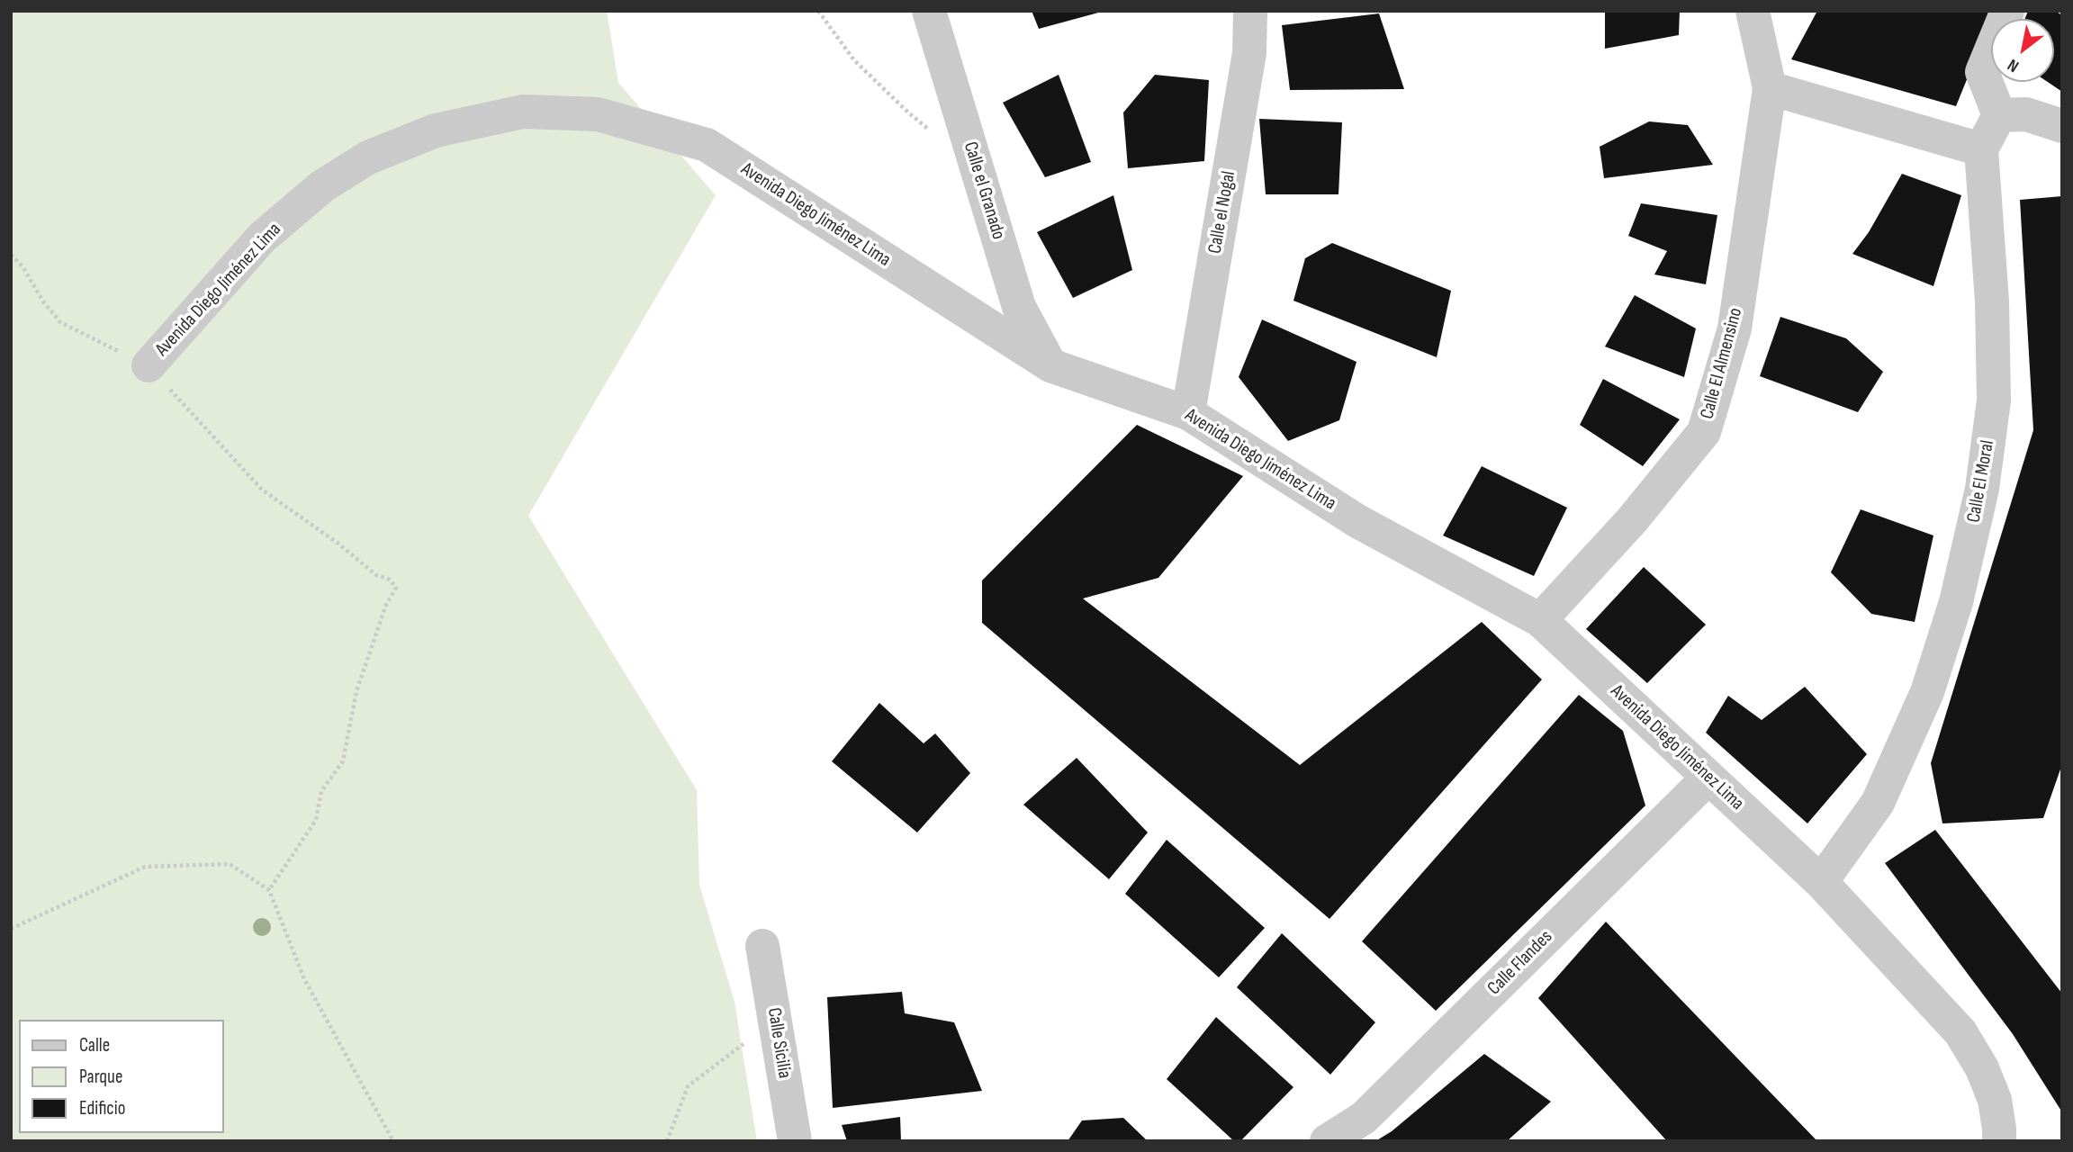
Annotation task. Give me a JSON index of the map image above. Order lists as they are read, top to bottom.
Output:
{
  "streets": {
    "street": [
      "Calle el Granado",
      "Calle el Nogal",
      "Avenida Diego Jiménez Lima",
      "Calle El Almensino",
      "Calle El Moral",
      "Calle Flandes",
      "Calle Sicilia"
    ]
  },
  "crossings": [
    ["Calle el Granado", "Avenida Diego Jiménez Lima"],
    ["Calle el Nogal", "Avenida Diego Jiménez Lima"],
    ["Avenida Diego Jiménez Lima", "Calle El Almensino"],
    ["Avenida Diego Jiménez Lima", "Calle El Moral"],
    ["Avenida Diego Jiménez Lima", "Calle Flandes"]
  ],
  "legend": ["Calle", "Parque", "Edificio"],
  "north": "bottom left"
}
